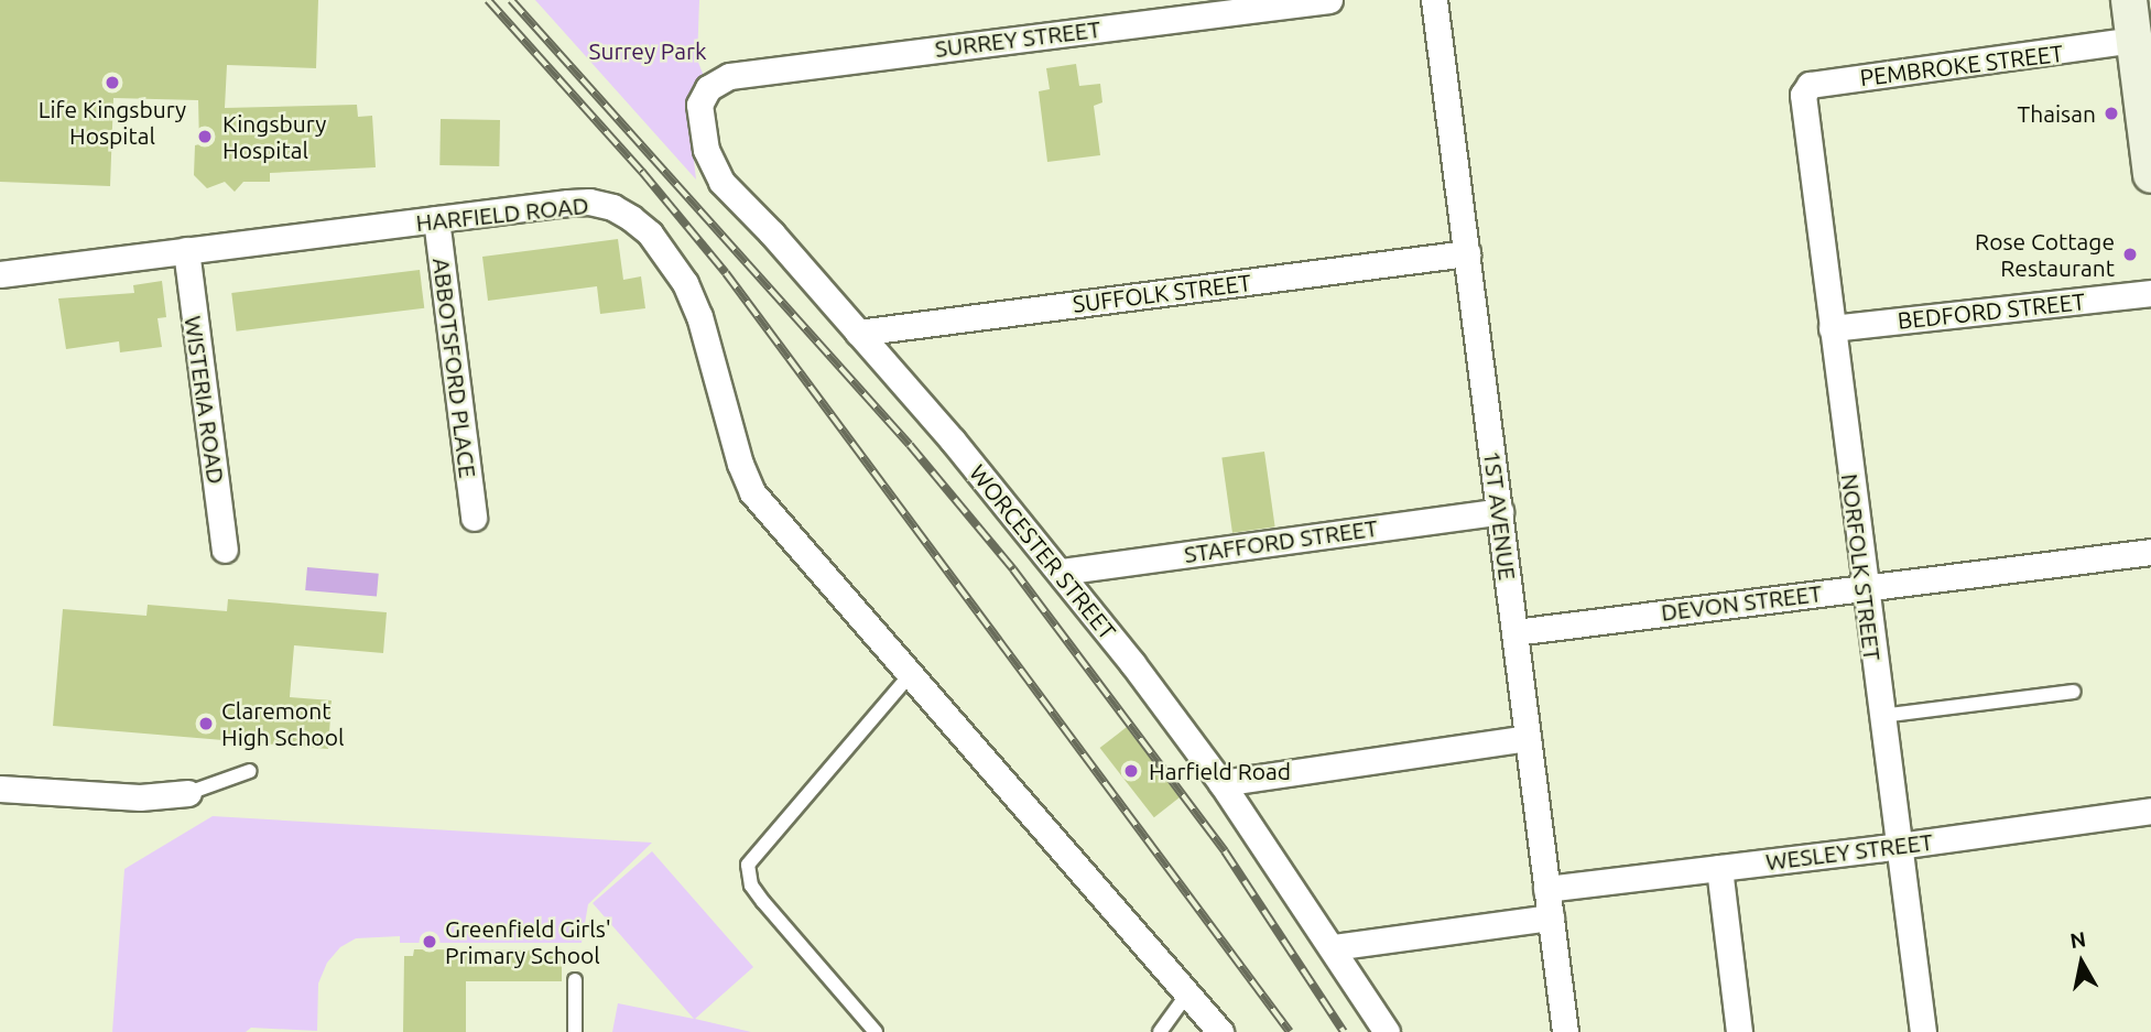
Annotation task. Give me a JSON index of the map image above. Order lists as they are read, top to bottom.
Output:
{
  "streets": {
    "street": [
      "SURREY STREET",
      "PEMBROKE STREET",
      "HARFIELD ROAD",
      "SUFFOLK STREET",
      "BEDFORD STREET",
      "ABBOTSFORD PLACE",
      "WISTERIA ROAD",
      "1ST AVENUE",
      "STAFFORD STREET",
      "WORCESTER STREET",
      "NORFOLK STREET",
      "DEVON STREET",
      "WESLEY STREET"
    ]
  },
  "crossings": [
    ["SURREY STREET", "WORCESTER STREET"],
    ["PEMBROKE STREET", "NORFOLK STREET"],
    ["HARFIELD ROAD", "ABBOTSFORD PLACE"],
    ["HARFIELD ROAD", "WISTERIA ROAD"],
    ["SUFFOLK STREET", "1ST AVENUE"],
    ["SUFFOLK STREET", "WORCESTER STREET"],
    ["BEDFORD STREET", "NORFOLK STREET"],
    ["1ST AVENUE", "STAFFORD STREET"],
    ["1ST AVENUE", "DEVON STREET"],
    ["1ST AVENUE", "WESLEY STREET"],
    ["STAFFORD STREET", "WORCESTER STREET"],
    ["NORFOLK STREET", "DEVON STREET"],
    ["NORFOLK STREET", "WESLEY STREET"]
  ],
  "parks": ["Surrey Park"],
  "places": [
    "Life Kingsbury Hospital",
    "Thaisan",
    "Kingsbury Hospital",
    "Rose Cottage Restaurant",
    "Claremont High School",
    "Harfield Road",
    "Greenfield Girls' Primary School"
  ],
  "north": "top"
}
